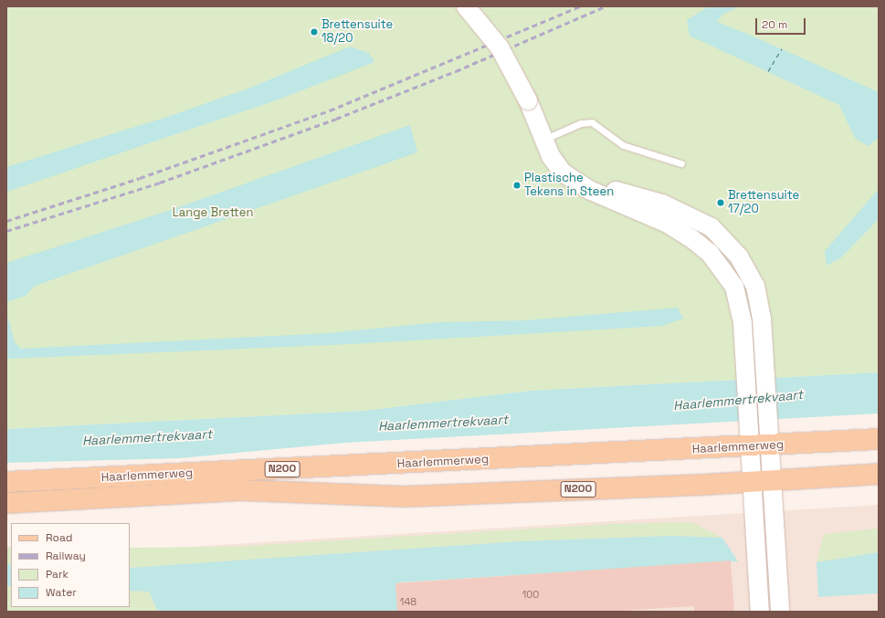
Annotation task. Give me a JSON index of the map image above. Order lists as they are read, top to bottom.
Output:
{
  "streets": {
    "main road": ["Haarlemmerweg", "N200"]
  },
  "water": ["Haarlemmertrekvaart"],
  "parks": ["Lange Bretten"],
  "places": ["Brettensuite 18/20", "Plastische Tekens in Steen", "Brettensuite 17/20"],
  "house_numbers": ["100", "148"],
  "legend": [
    "Road",
    "Railway",
    "Park",
    "Water"
  ],
  "scale_bar": "20 m"
}
